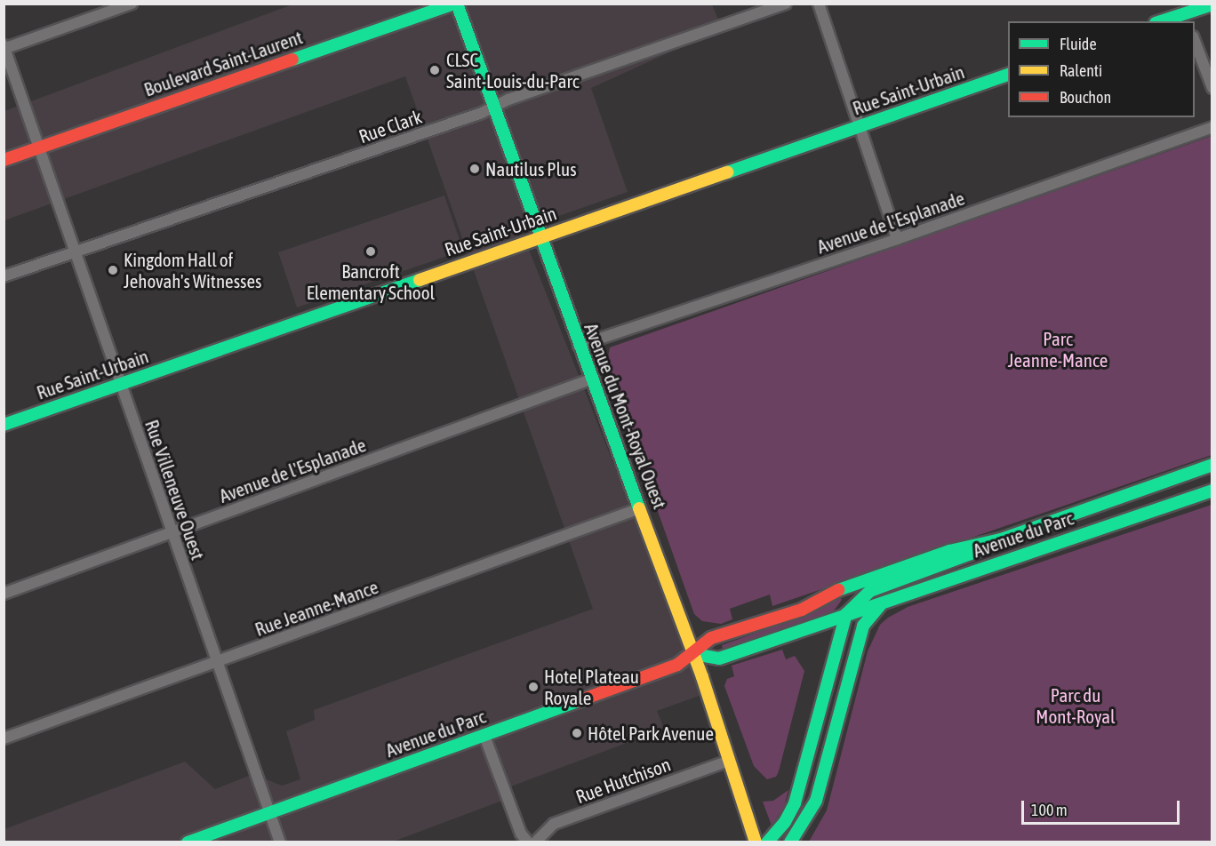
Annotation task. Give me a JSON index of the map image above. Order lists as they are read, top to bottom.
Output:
{
  "streets": {
    "main road": [
      "Boulevard Saint-Laurent",
      "Rue Saint-Urbain",
      "Avenue du Mont-Royal Ouest",
      "Avenue du Parc"
    ],
    "street": [
      "Rue Clark",
      "Avenue de l'Esplanade",
      "Rue Villeneuve Ouest",
      "Rue Jeanne-Mance",
      "Rue Hutchison"
    ]
  },
  "crossings": [
    ["Boulevard Saint-Laurent", "Avenue du Mont-Royal Ouest"],
    ["Boulevard Saint-Laurent", "Rue Villeneuve Ouest"],
    ["Rue Saint-Urbain", "Avenue du Mont-Royal Ouest"],
    ["Rue Saint-Urbain", "Rue Villeneuve Ouest"],
    ["Rue Clark", "Avenue du Mont-Royal Ouest"],
    ["Rue Clark", "Rue Villeneuve Ouest"],
    ["Avenue de l'Esplanade", "Avenue du Mont-Royal Ouest"],
    ["Avenue de l'Esplanade", "Rue Villeneuve Ouest"],
    ["Avenue du Mont-Royal Ouest", "Avenue du Parc"],
    ["Avenue du Mont-Royal Ouest", "Rue Jeanne-Mance"],
    ["Avenue du Mont-Royal Ouest", "Rue Hutchison"],
    ["Rue Villeneuve Ouest", "Avenue du Parc"],
    ["Rue Villeneuve Ouest", "Rue Jeanne-Mance"]
  ],
  "parks": ["Parc Jeanne-Mance", "Parc du Mont-Royal"],
  "places": [
    "CLSC Saint-Louis-du-Parc",
    "Nautilus Plus",
    "Bancroft Elementary School",
    "Kingdom Hall of Jehovah's Witnesses",
    "Hotel Plateau Royale",
    "Hôtel Park Avenue"
  ],
  "legend": ["Fluide", "Ralenti", "Bouchon"],
  "scale_bar": "100 m"
}
